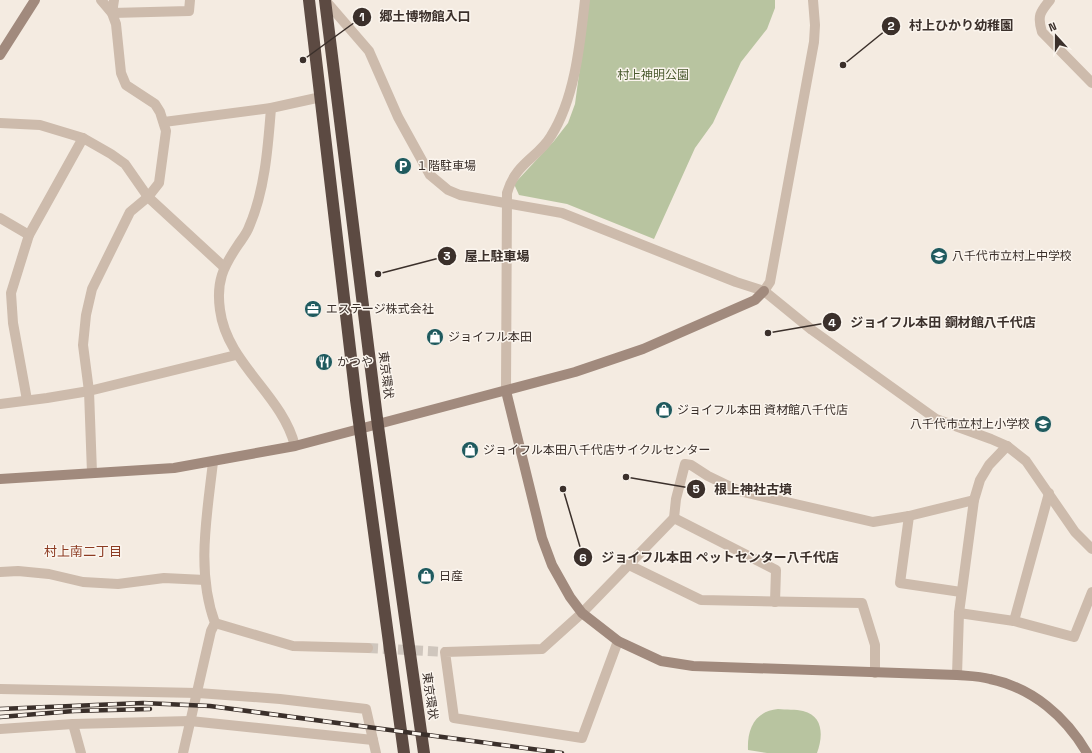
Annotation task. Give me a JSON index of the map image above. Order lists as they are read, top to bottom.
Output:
{
  "streets": {
    "highway": ["東京環状"]
  },
  "districts": ["村上南二丁目"],
  "parks": ["村上神明公園"],
  "places": {
    "other": [
      "郷土博物館入口",
      "村上ひかり幼稚園",
      "屋上駐車場",
      "ジョイフル本田 鋼材館八千代店",
      "根上神社古墳",
      "ジョイフル本田 ペットセンター八千代店"
    ],
    "parking": ["１階駐車場"],
    "school or university": ["八千代市立村上中学校", "八千代市立村上小学校"],
    "office": ["エステージ株式会社"],
    "shop": [
      "ジョイフル本田",
      "ジョイフル本田 資材館八千代店",
      "ジョイフル本田八千代店サイクルセンター",
      "日産"
    ],
    "restaurant": ["かつや"]
  },
  "north": "top"
}
